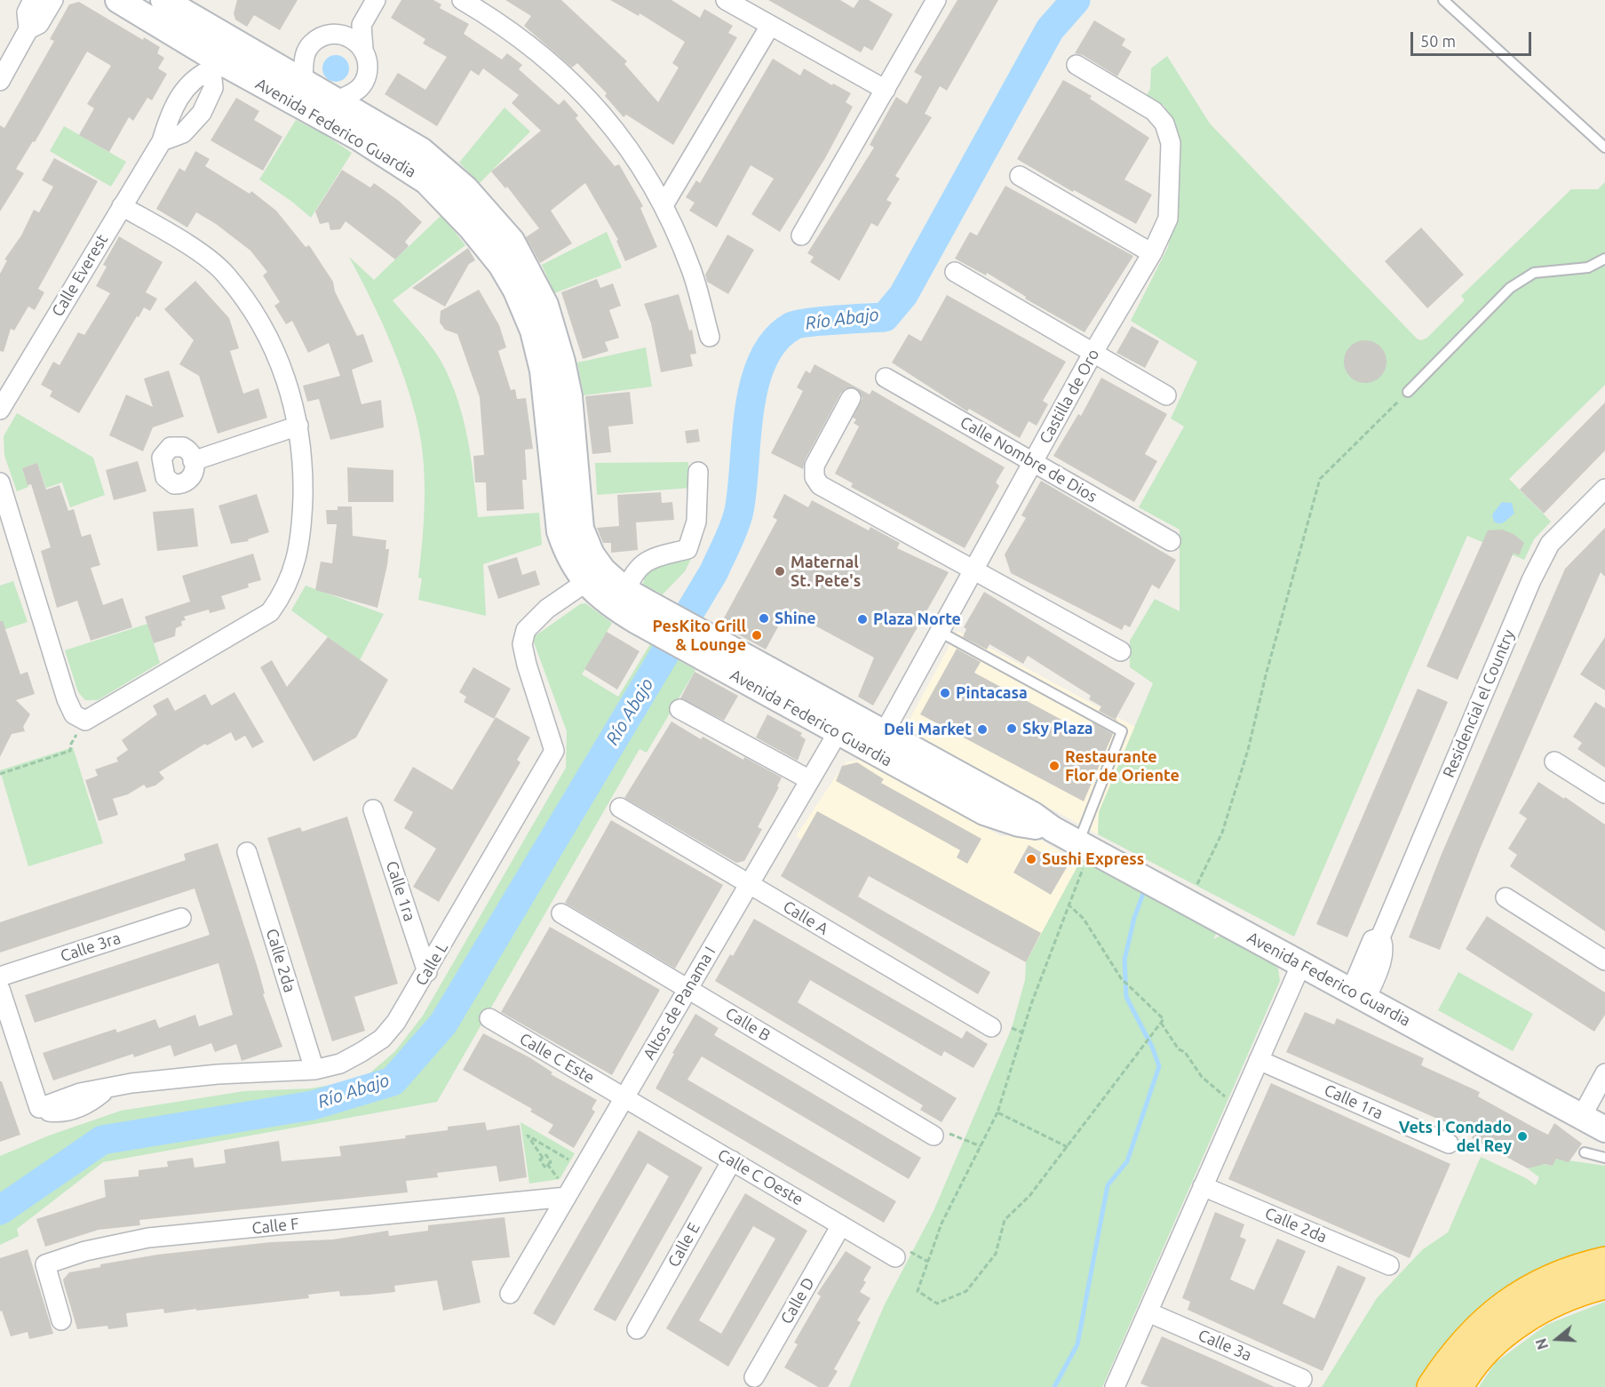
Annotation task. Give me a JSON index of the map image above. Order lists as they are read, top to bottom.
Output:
{
  "streets": {
    "street": [
      "Avenida Federico Guardia",
      "Calle Everest",
      "Castilla de Oro",
      "Calle Nombre de Dios",
      "Residencial el Country",
      "Calle 1ra",
      "Calle A",
      "Calle 3ra",
      "Calle 2da",
      "Calle L",
      "Altos de Panama I",
      "Calle B",
      "Calle C Este",
      "Calle C Oeste",
      "Calle F",
      "Calle E",
      "Calle D",
      "Calle 3a"
    ]
  },
  "crossings": [
    ["Avenida Federico Guardia", "Calle Everest"],
    ["Avenida Federico Guardia", "Castilla de Oro"],
    ["Avenida Federico Guardia", "Residencial el Country"],
    ["Avenida Federico Guardia", "Calle L"],
    ["Avenida Federico Guardia", "Altos de Panama I"],
    ["Castilla de Oro", "Calle Nombre de Dios"],
    ["Calle 1ra", "Calle L"],
    ["Calle A", "Altos de Panama I"],
    ["Calle 2da", "Calle L"],
    ["Altos de Panama I", "Calle B"],
    ["Altos de Panama I", "Calle C Este"],
    ["Altos de Panama I", "Calle C Oeste"],
    ["Altos de Panama I", "Calle F"],
    ["Calle C Este", "Calle C Oeste"],
    ["Calle C Oeste", "Calle E"],
    ["Calle C Oeste", "Calle D"]
  ],
  "water": ["Río Abajo"],
  "places": [
    "Maternal St. Pete's",
    "Shine",
    "Plaza Norte",
    "PesKito Grill & Lounge",
    "Pintacasa",
    "Sky Plaza",
    "Deli Market",
    "Restaurante Flor de Oriente",
    "Sushi Express",
    "Vets | Condado del Rey"
  ],
  "scale_bar": "50 m",
  "north": "left"
}
